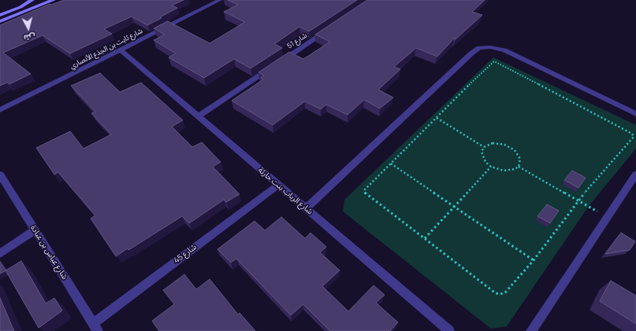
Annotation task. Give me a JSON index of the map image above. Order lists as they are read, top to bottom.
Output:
{
  "streets": {
    "street": [
      "شارع 51",
      "شارع ثابت بن الجذع الأنصاري",
      "شارع الرباب بنت حارثة",
      "شارع عباس بن عبادة",
      "شارع 45"
    ]
  },
  "crossings": [
    ["شارع 51", "شارع الرباب بنت حارثة"],
    ["شارع ثابت بن الجذع الأنصاري", "شارع الرباب بنت حارثة"],
    ["شارع الرباب بنت حارثة", "شارع 45"],
    ["شارع عباس بن عبادة", "شارع 45"]
  ],
  "north": "bottom"
}
